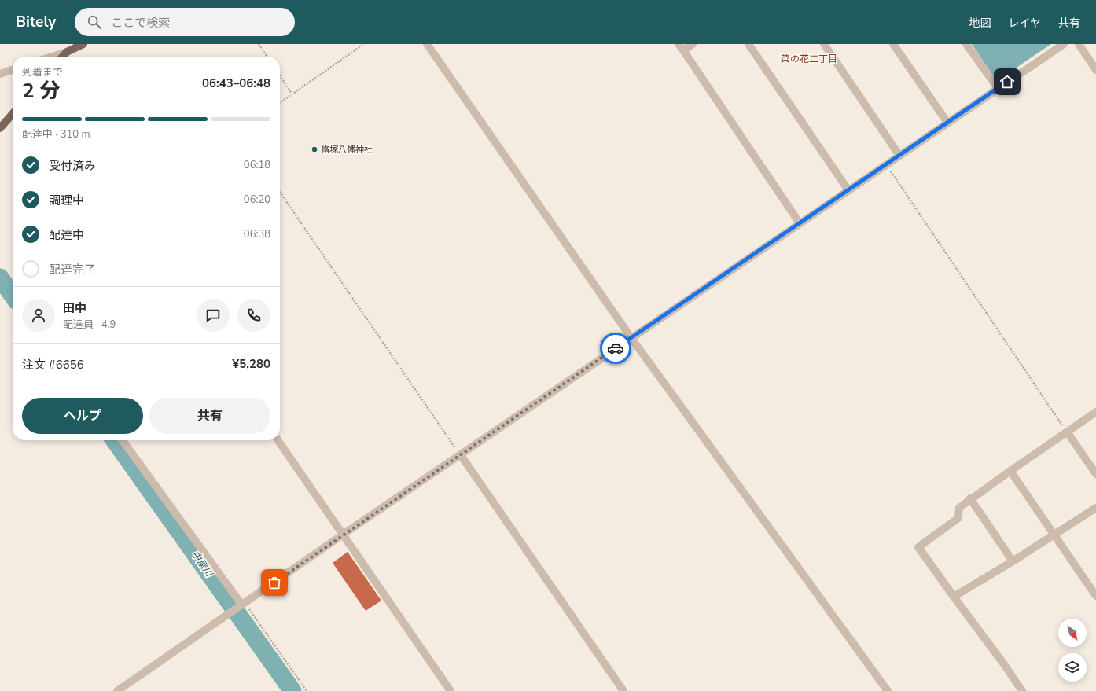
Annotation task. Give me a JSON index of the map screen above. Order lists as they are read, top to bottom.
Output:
{
  "districts": ["菜の花二丁目"],
  "water": ["中屋川"],
  "places": ["脩塚八幡神社"],
  "north": "bottom right",
  "page": {
    "header": "Bitely",
    "search": "ここで検索",
    "nav": ["地図", "レイヤ", "共有"],
    "heading": ["2 分", "到着まで", "06:43–06:48"],
    "panel": [
      "田中",
      "配達員 · 4.9",
      "注文 #6656",
      "¥5,280"
    ],
    "bar": "配達中 · 310 m",
    "list": [
      ["受付済み", "06:18"],
      ["調理中", "06:20"],
      ["配達中", "06:38"],
      "配達完了"
    ],
    "buttons": ["ヘルプ", "共有"]
  }
}
